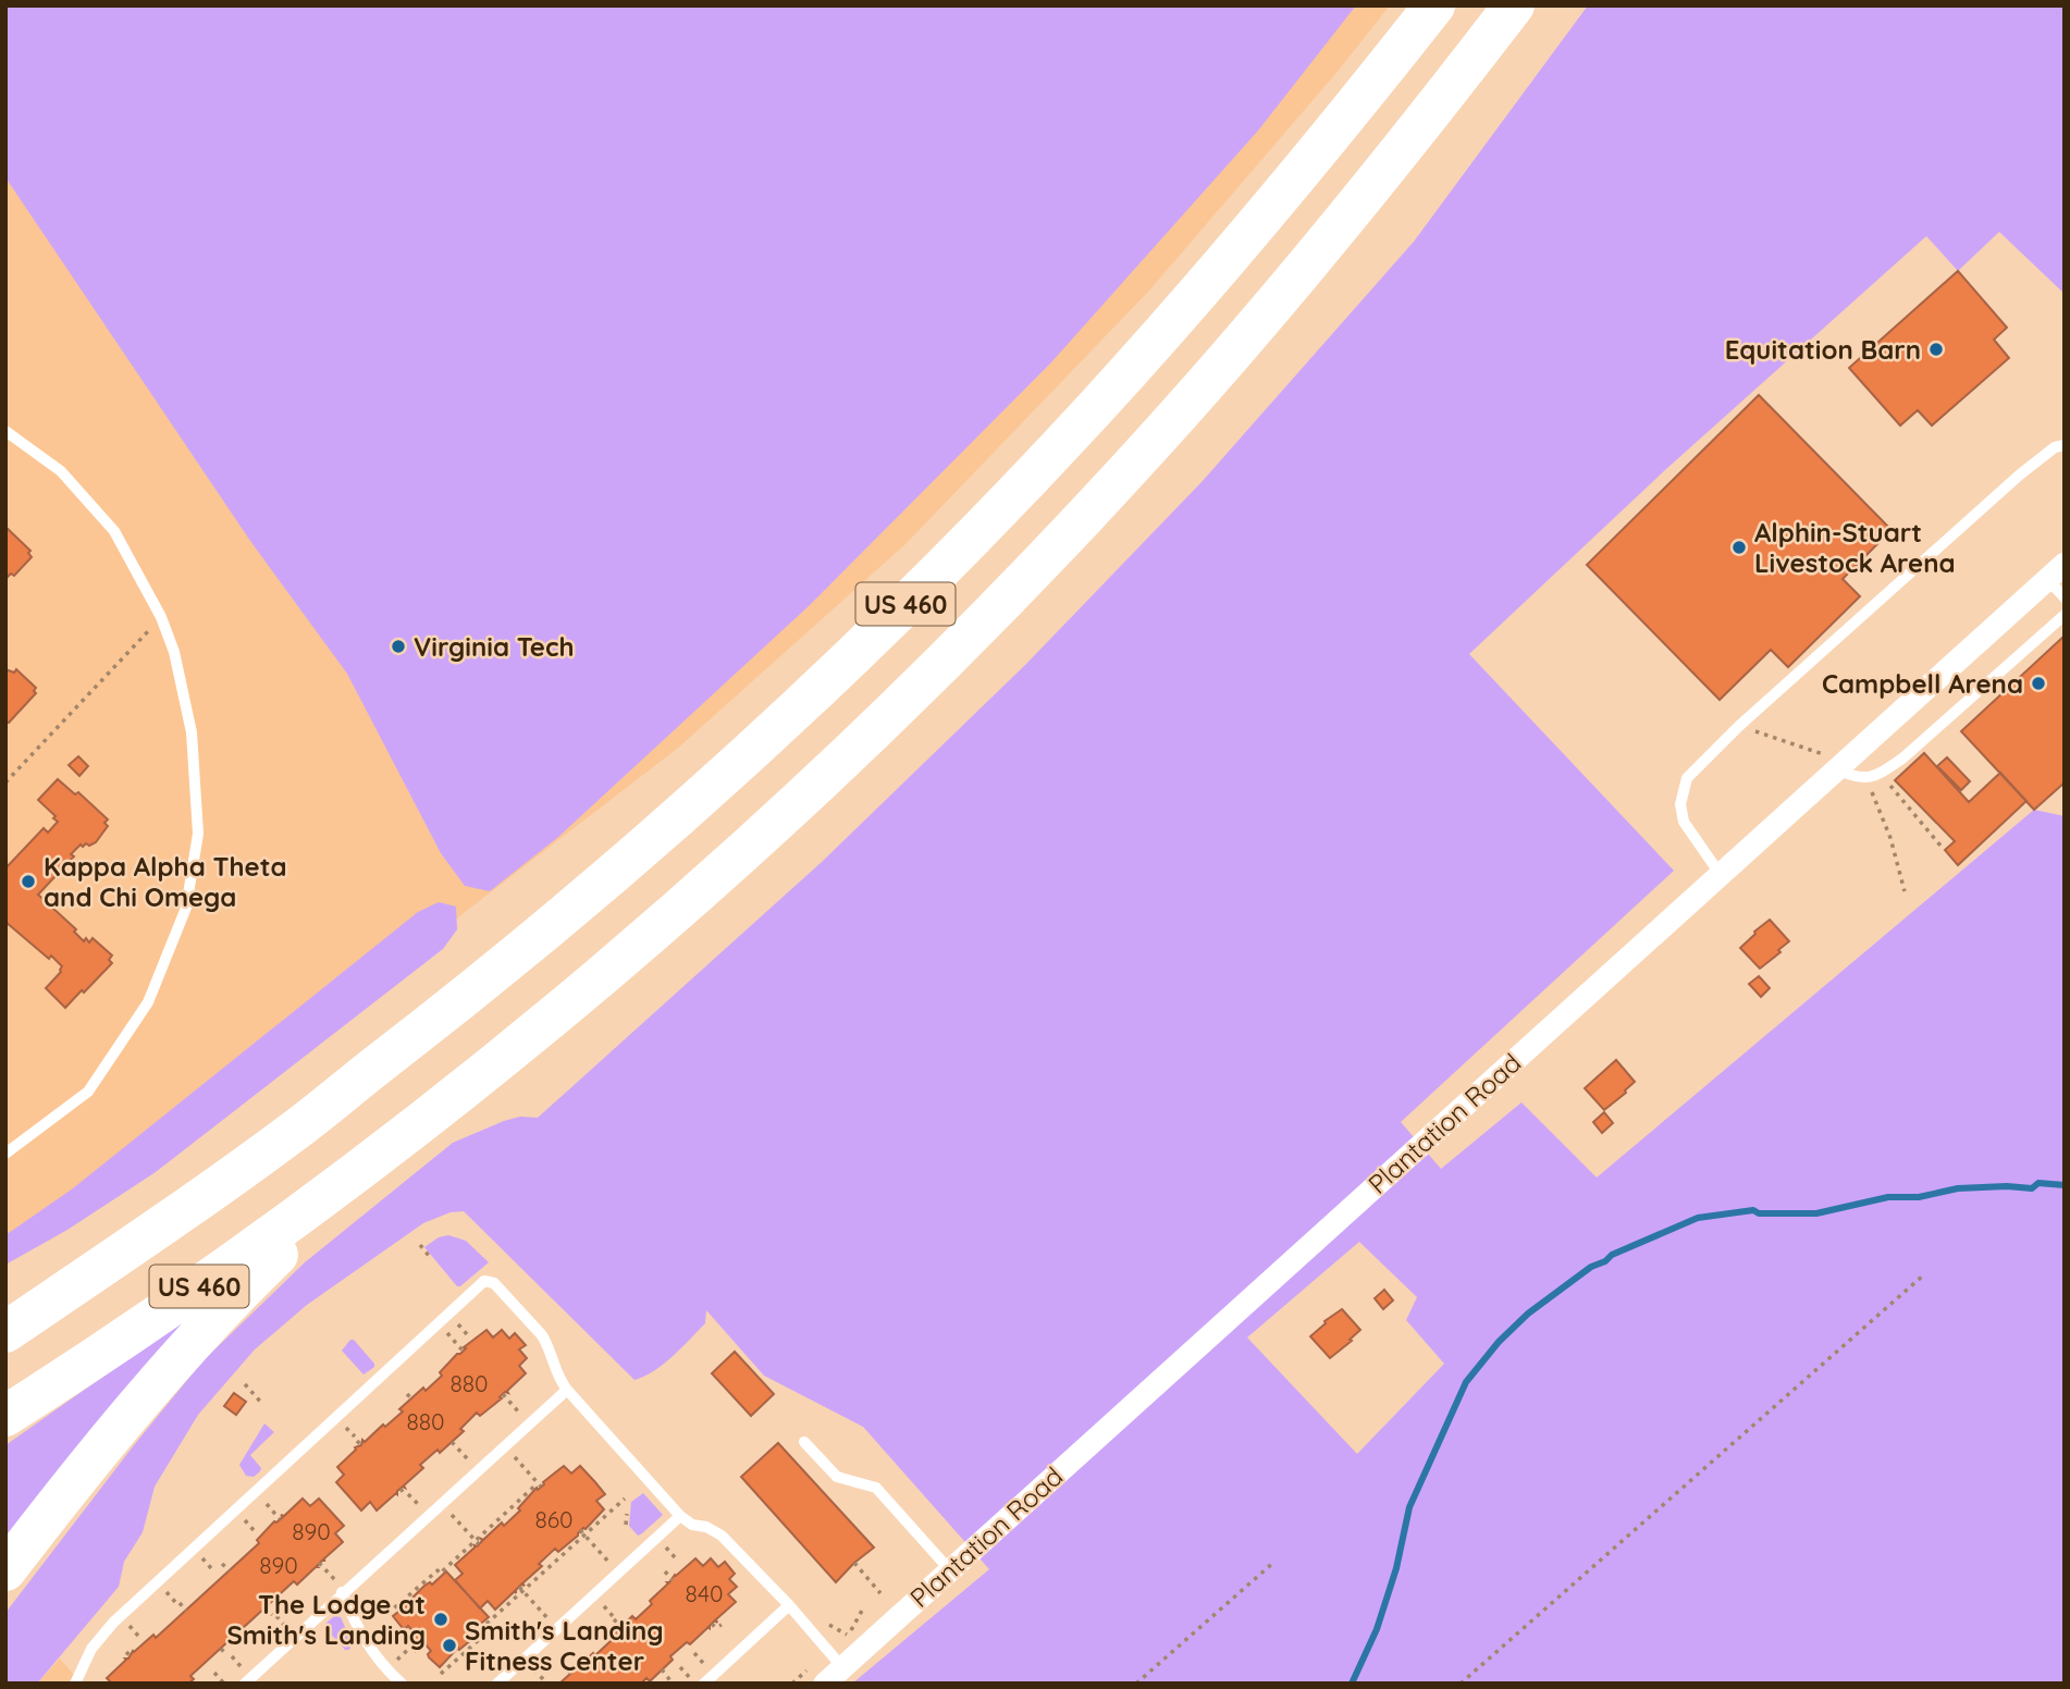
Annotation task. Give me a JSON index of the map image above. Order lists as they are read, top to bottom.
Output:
{
  "streets": {
    "highway": ["US 460"],
    "street": ["Plantation Road"]
  },
  "places": [
    "Equitation Barn",
    "Alphin-Stuart Livestock Arena",
    "Virginia Tech",
    "Campbell Arena",
    "Kappa Alpha Theta and Chi Omega",
    "The Lodge at Smith's Landing",
    "Smith's Landing Fitness Center"
  ],
  "house_numbers": [
    "880",
    "880",
    "860",
    "890",
    "890",
    "840"
  ]
}
